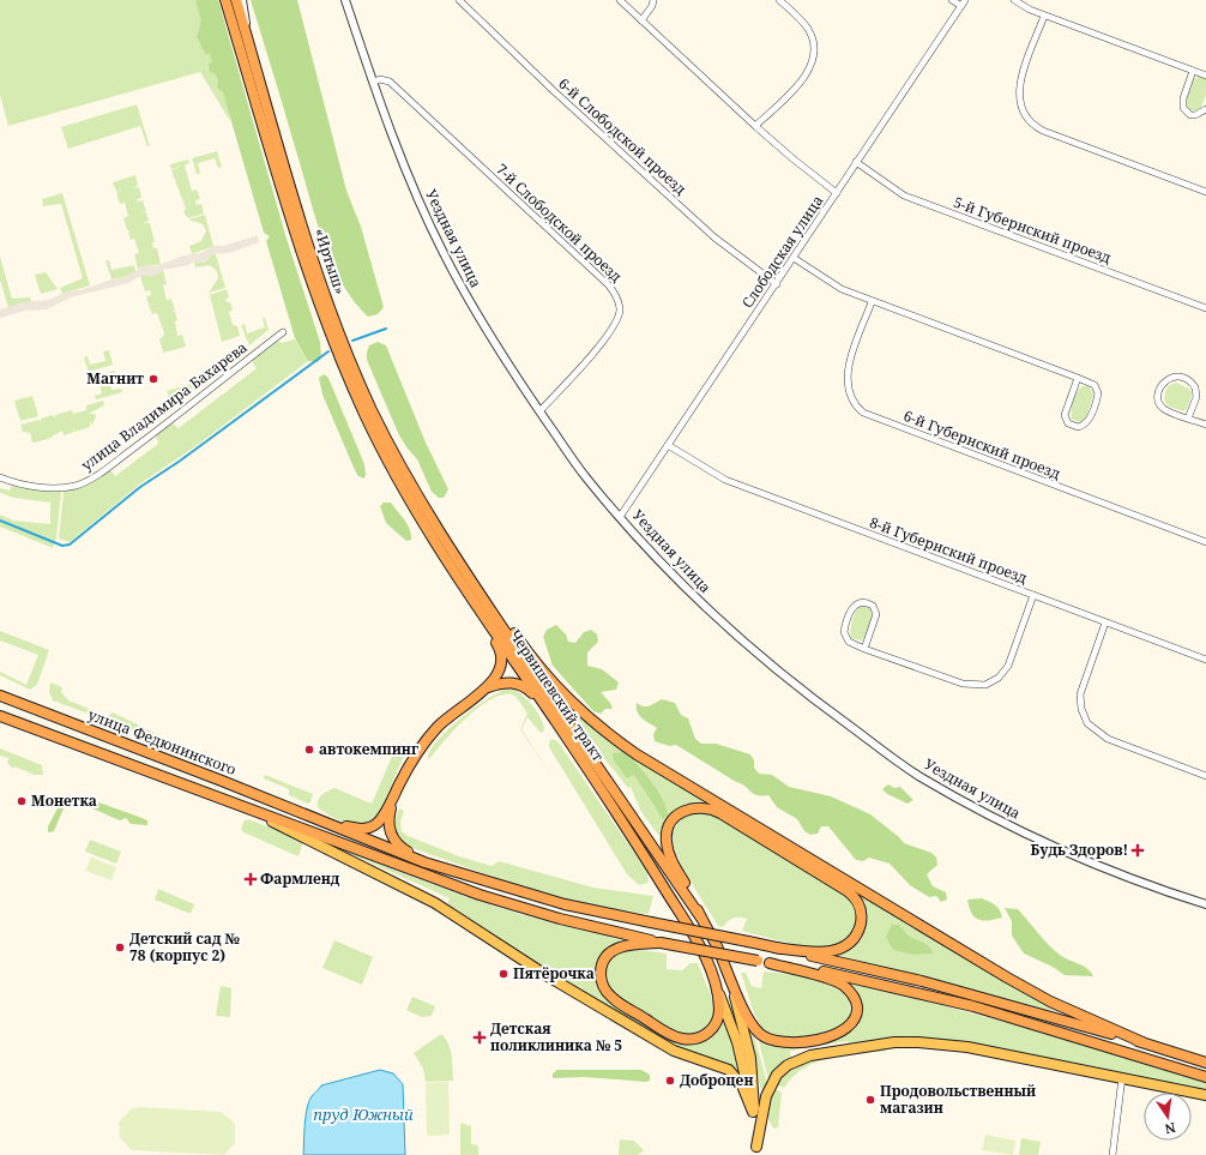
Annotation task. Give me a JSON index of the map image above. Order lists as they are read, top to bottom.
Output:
{
  "streets": {
    "highway": ["«Иртыш»", "Червишевский тракт", "улица Федюнинского"],
    "street": [
      "6-й Слободской проезд",
      "7-й Слободской проезд",
      "5-й Губернский проезд",
      "Уездная улица",
      "Слободская улица",
      "улица Владимира Бахарева",
      "6-й Губернский проезд",
      "8-й Губернский проезд"
    ]
  },
  "crossings": [
    ["6-й Слободской проезд", "Слободская улица"],
    ["7-й Слободской проезд", "Уездная улица"],
    ["5-й Губернский проезд", "Слободская улица"],
    ["Уездная улица", "Слободская улица"],
    ["Слободская улица", "8-й Губернский проезд"],
    ["«Иртыш»", "Червишевский тракт"]
  ],
  "water": ["пруд Южный"],
  "places": {
    "other": [
      "Магнит",
      "автокемпинг",
      "Монетка",
      "Детский сад № 78 (корпус 2)",
      "Пятёрочка",
      "Доброцен",
      "Продовольственный магазин"
    ],
    "health": ["Будь Здоров!", "Фармленд", "Детская поликлиника № 5"]
  },
  "north": "bottom"
}
